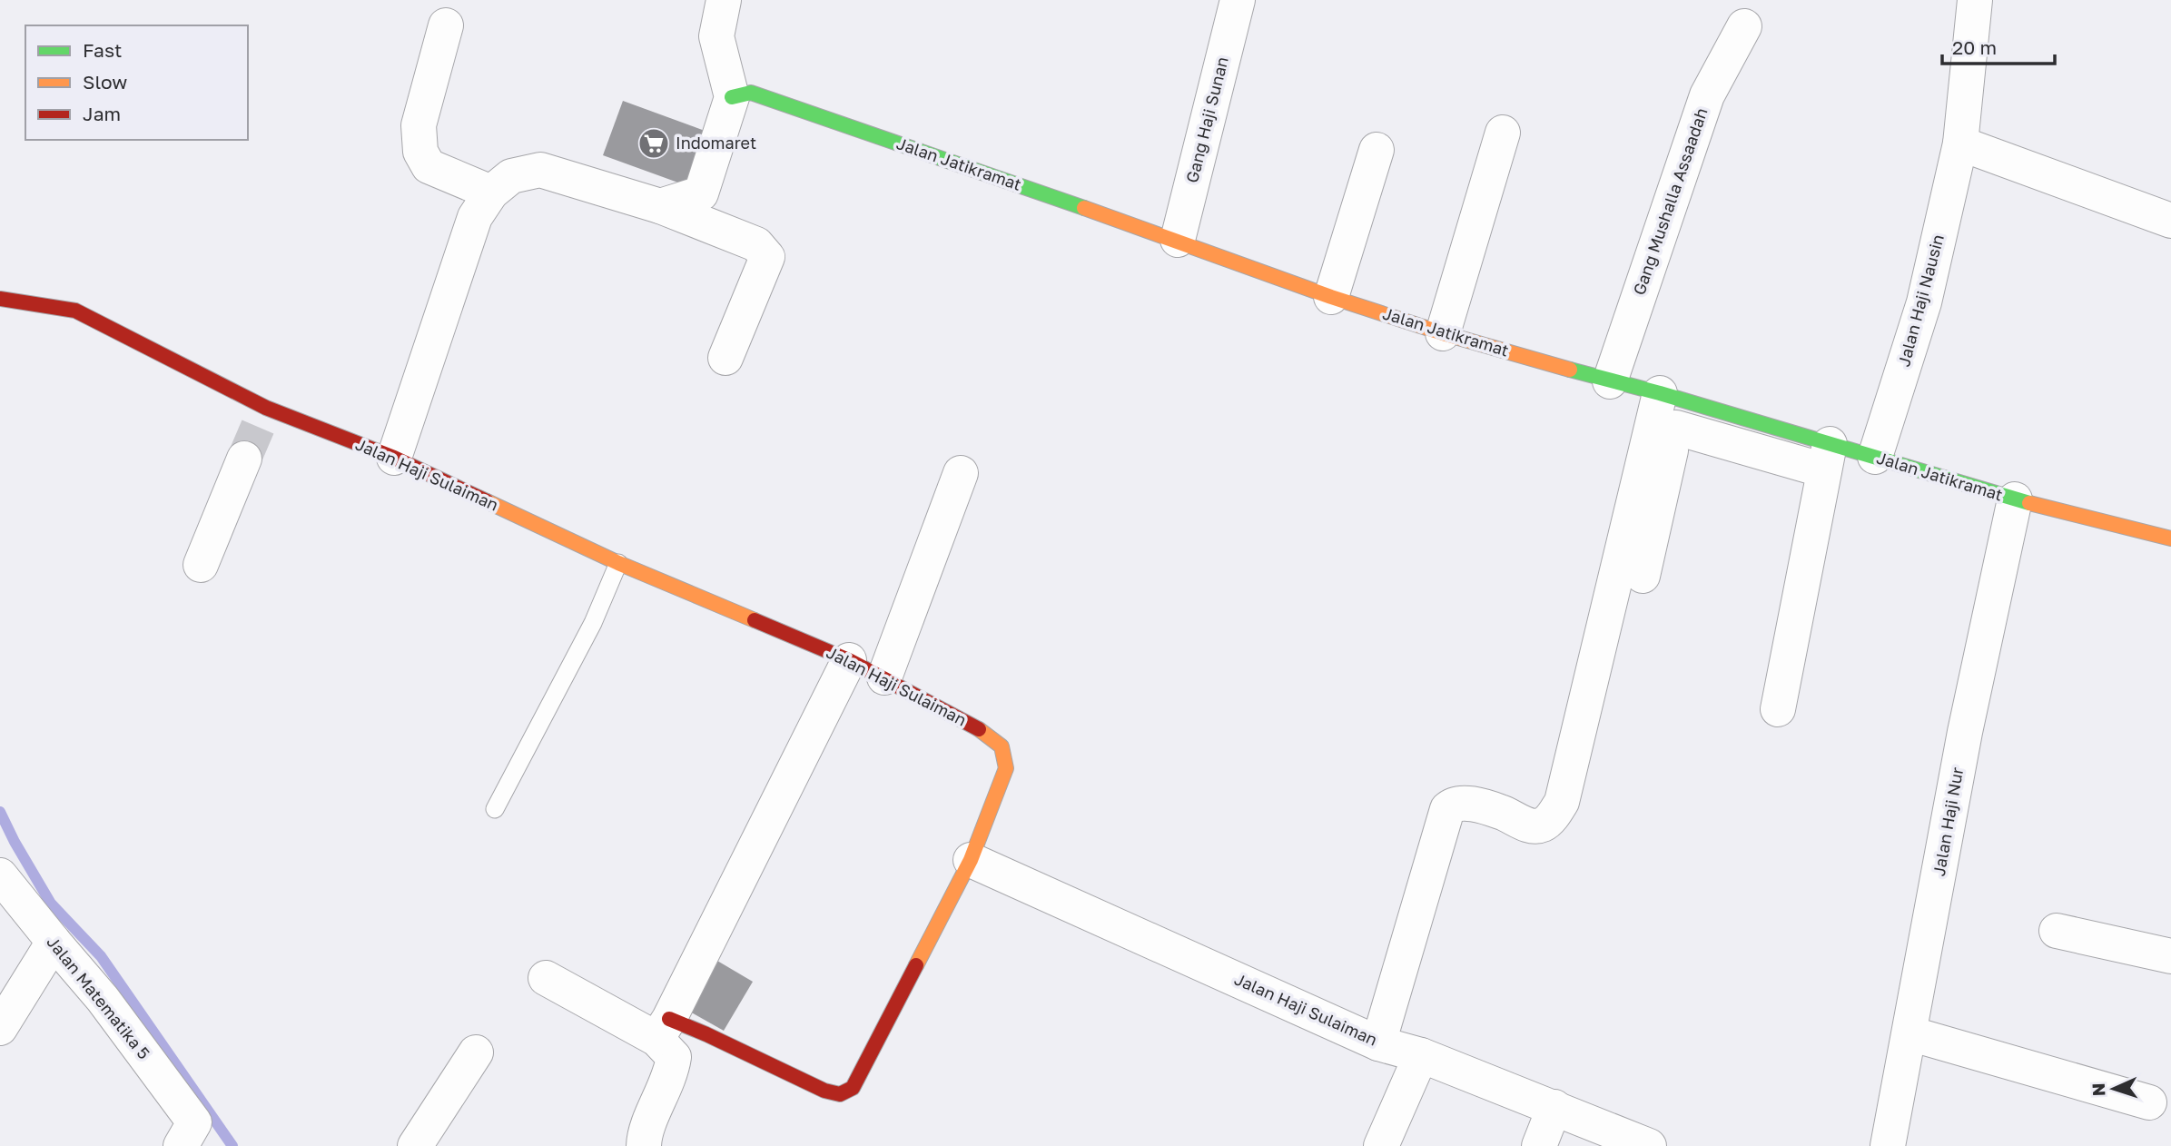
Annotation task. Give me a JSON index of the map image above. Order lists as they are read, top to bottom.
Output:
{
  "streets": {
    "street": [
      "Gang Haji Sunan",
      "Jalan Jatikramat",
      "Gang Mushalla Assaadah",
      "Jalan Haji Nausin",
      "Jalan Haji Sulaiman",
      "Jalan Haji Nur",
      "Jalan Matematika 5"
    ]
  },
  "crossings": [
    ["Gang Haji Sunan", "Jalan Jatikramat"],
    ["Jalan Jatikramat", "Gang Mushalla Assaadah"],
    ["Jalan Jatikramat", "Jalan Haji Nausin"],
    ["Jalan Jatikramat", "Jalan Haji Nur"]
  ],
  "places": {
    "supermarket": ["Indomaret"]
  },
  "legend": ["Fast", "Slow", "Jam"],
  "scale_bar": "20 m",
  "north": "left"
}
